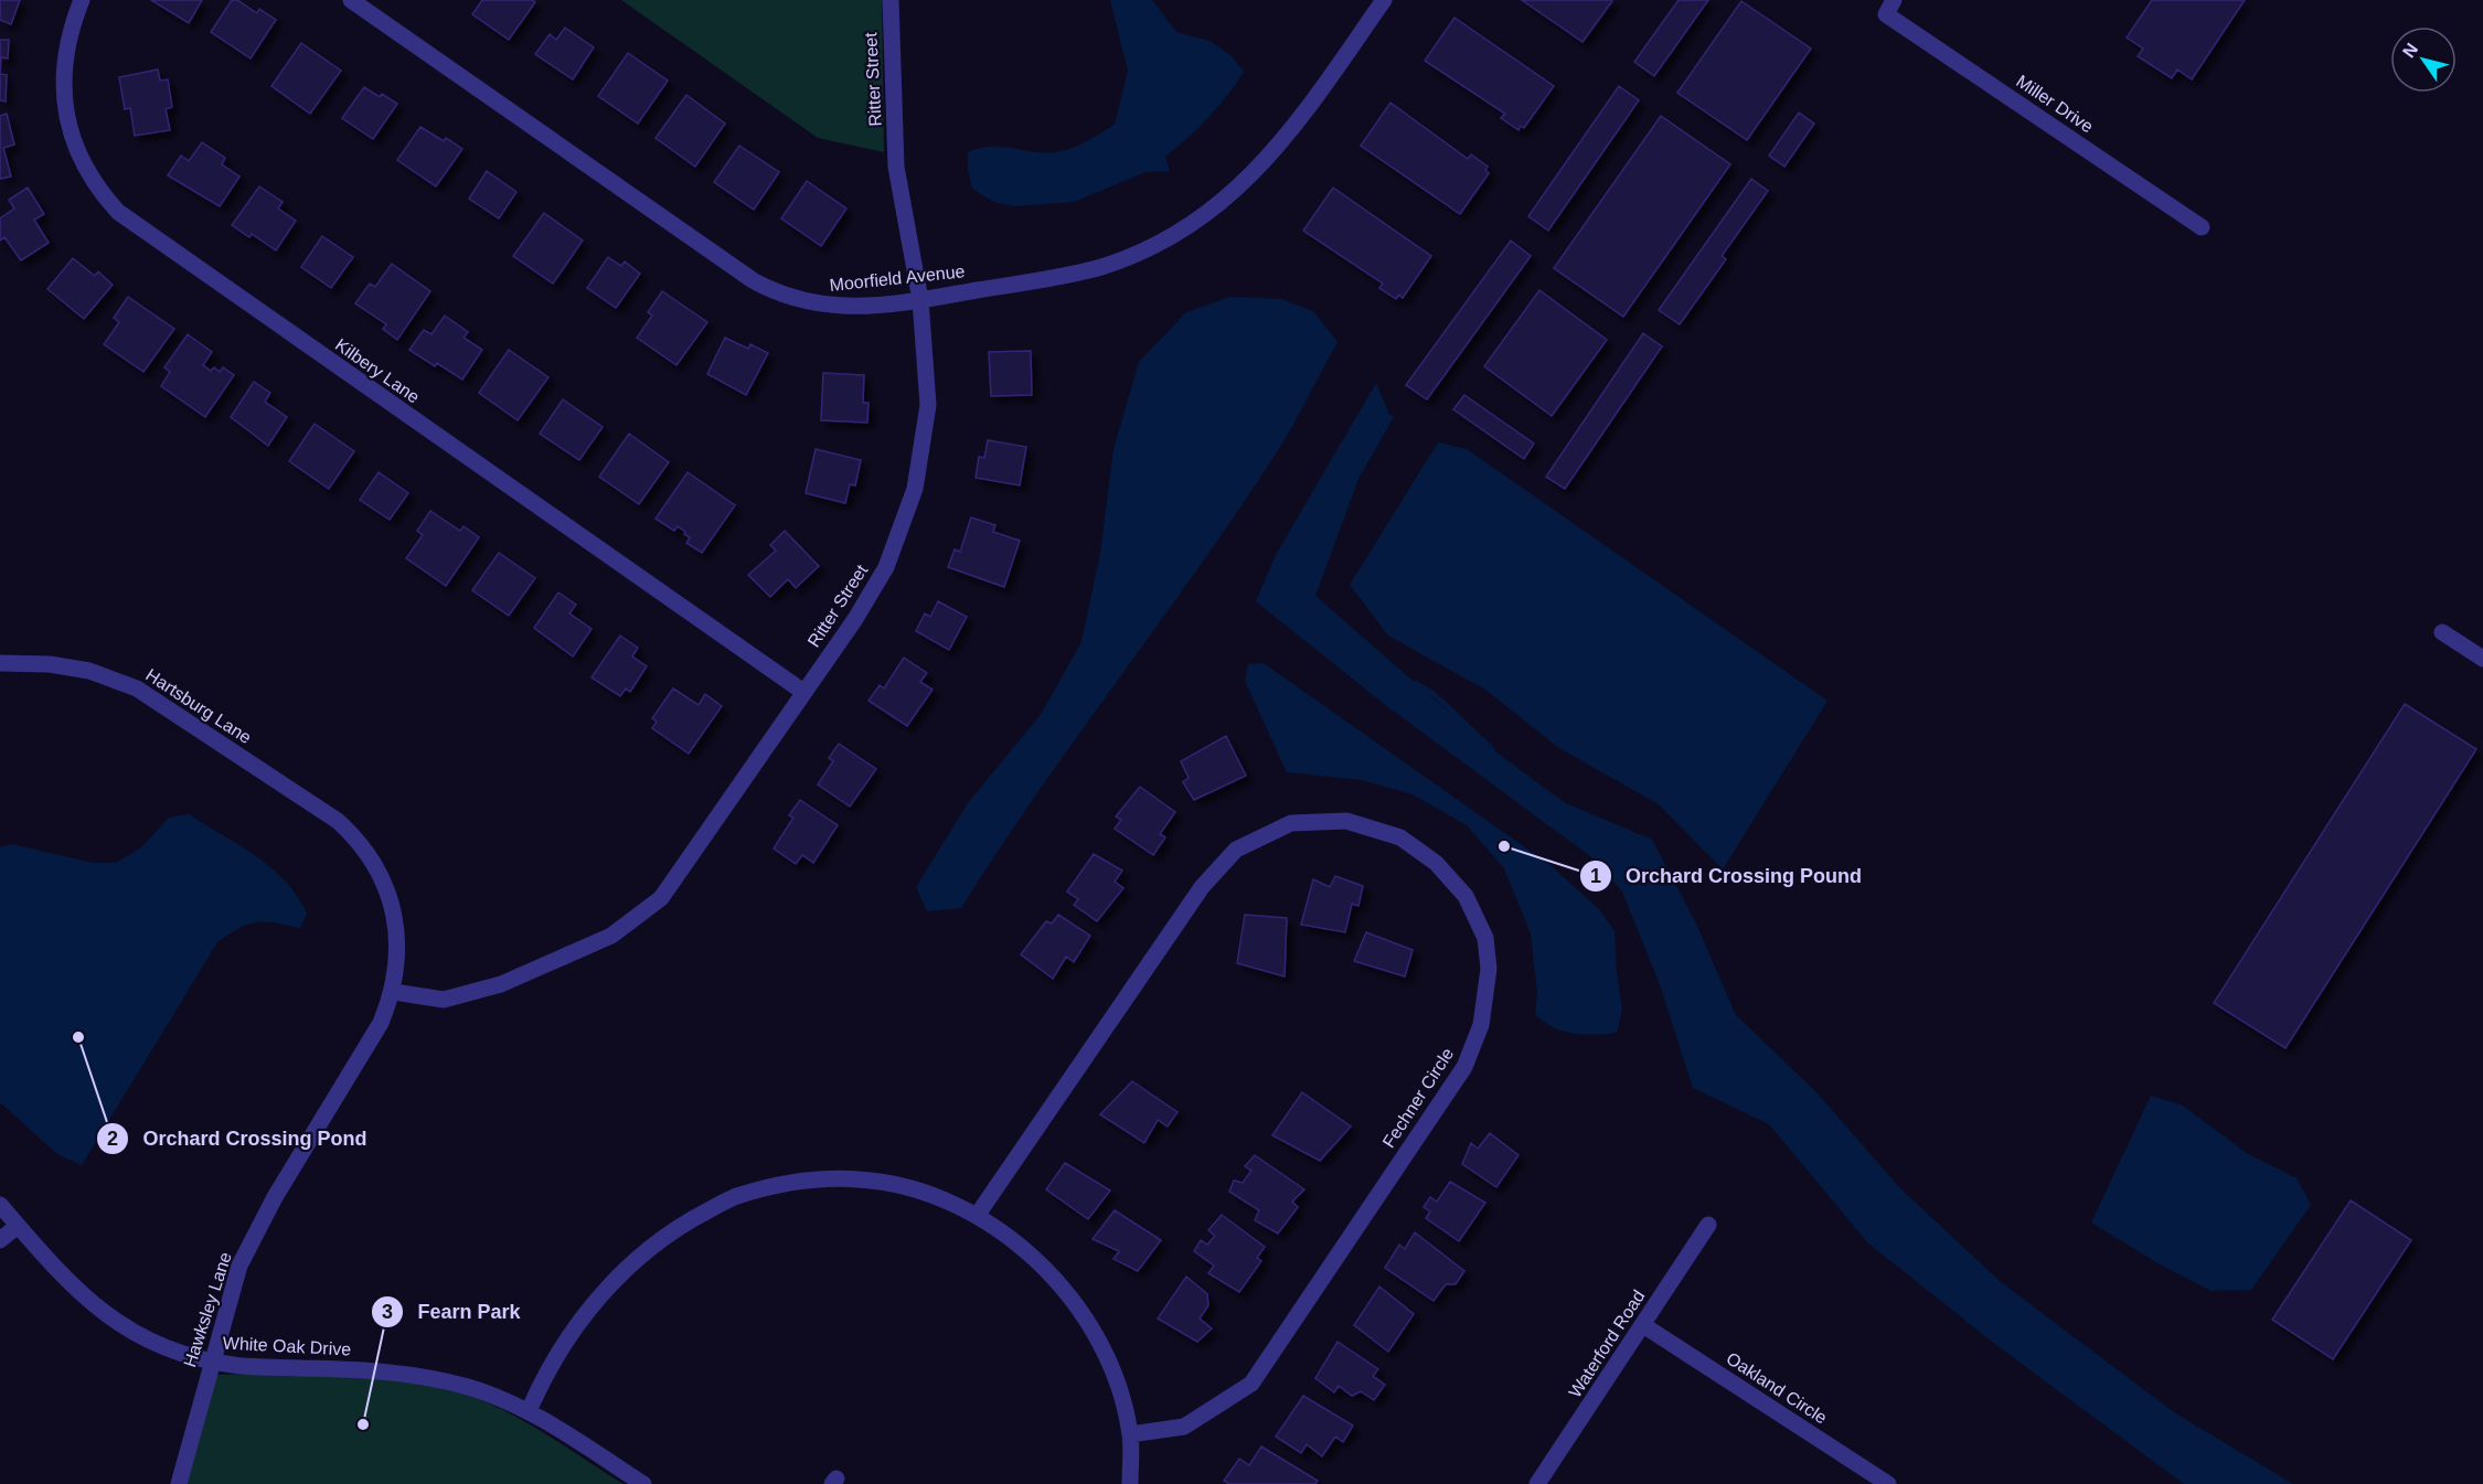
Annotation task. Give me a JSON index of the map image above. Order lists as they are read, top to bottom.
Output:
{
  "streets": {
    "street": [
      "Ritter Street",
      "Miller Drive",
      "Moorfield Avenue",
      "Kilbery Lane",
      "Hartsburg Lane",
      "Fechner Circle",
      "Hawksley Lane",
      "Waterford Road",
      "White Oak Drive",
      "Oakland Circle"
    ]
  },
  "crossings": [
    ["Ritter Street", "Moorfield Avenue"],
    ["Ritter Street", "Kilbery Lane"],
    ["Ritter Street", "Hawksley Lane"],
    ["Hartsburg Lane", "Hawksley Lane"],
    ["Hawksley Lane", "White Oak Drive"],
    ["Waterford Road", "Oakland Circle"]
  ],
  "places": ["Orchard Crossing Pound", "Orchard Crossing Pond", "Fearn Park"],
  "north": "top left"
}
